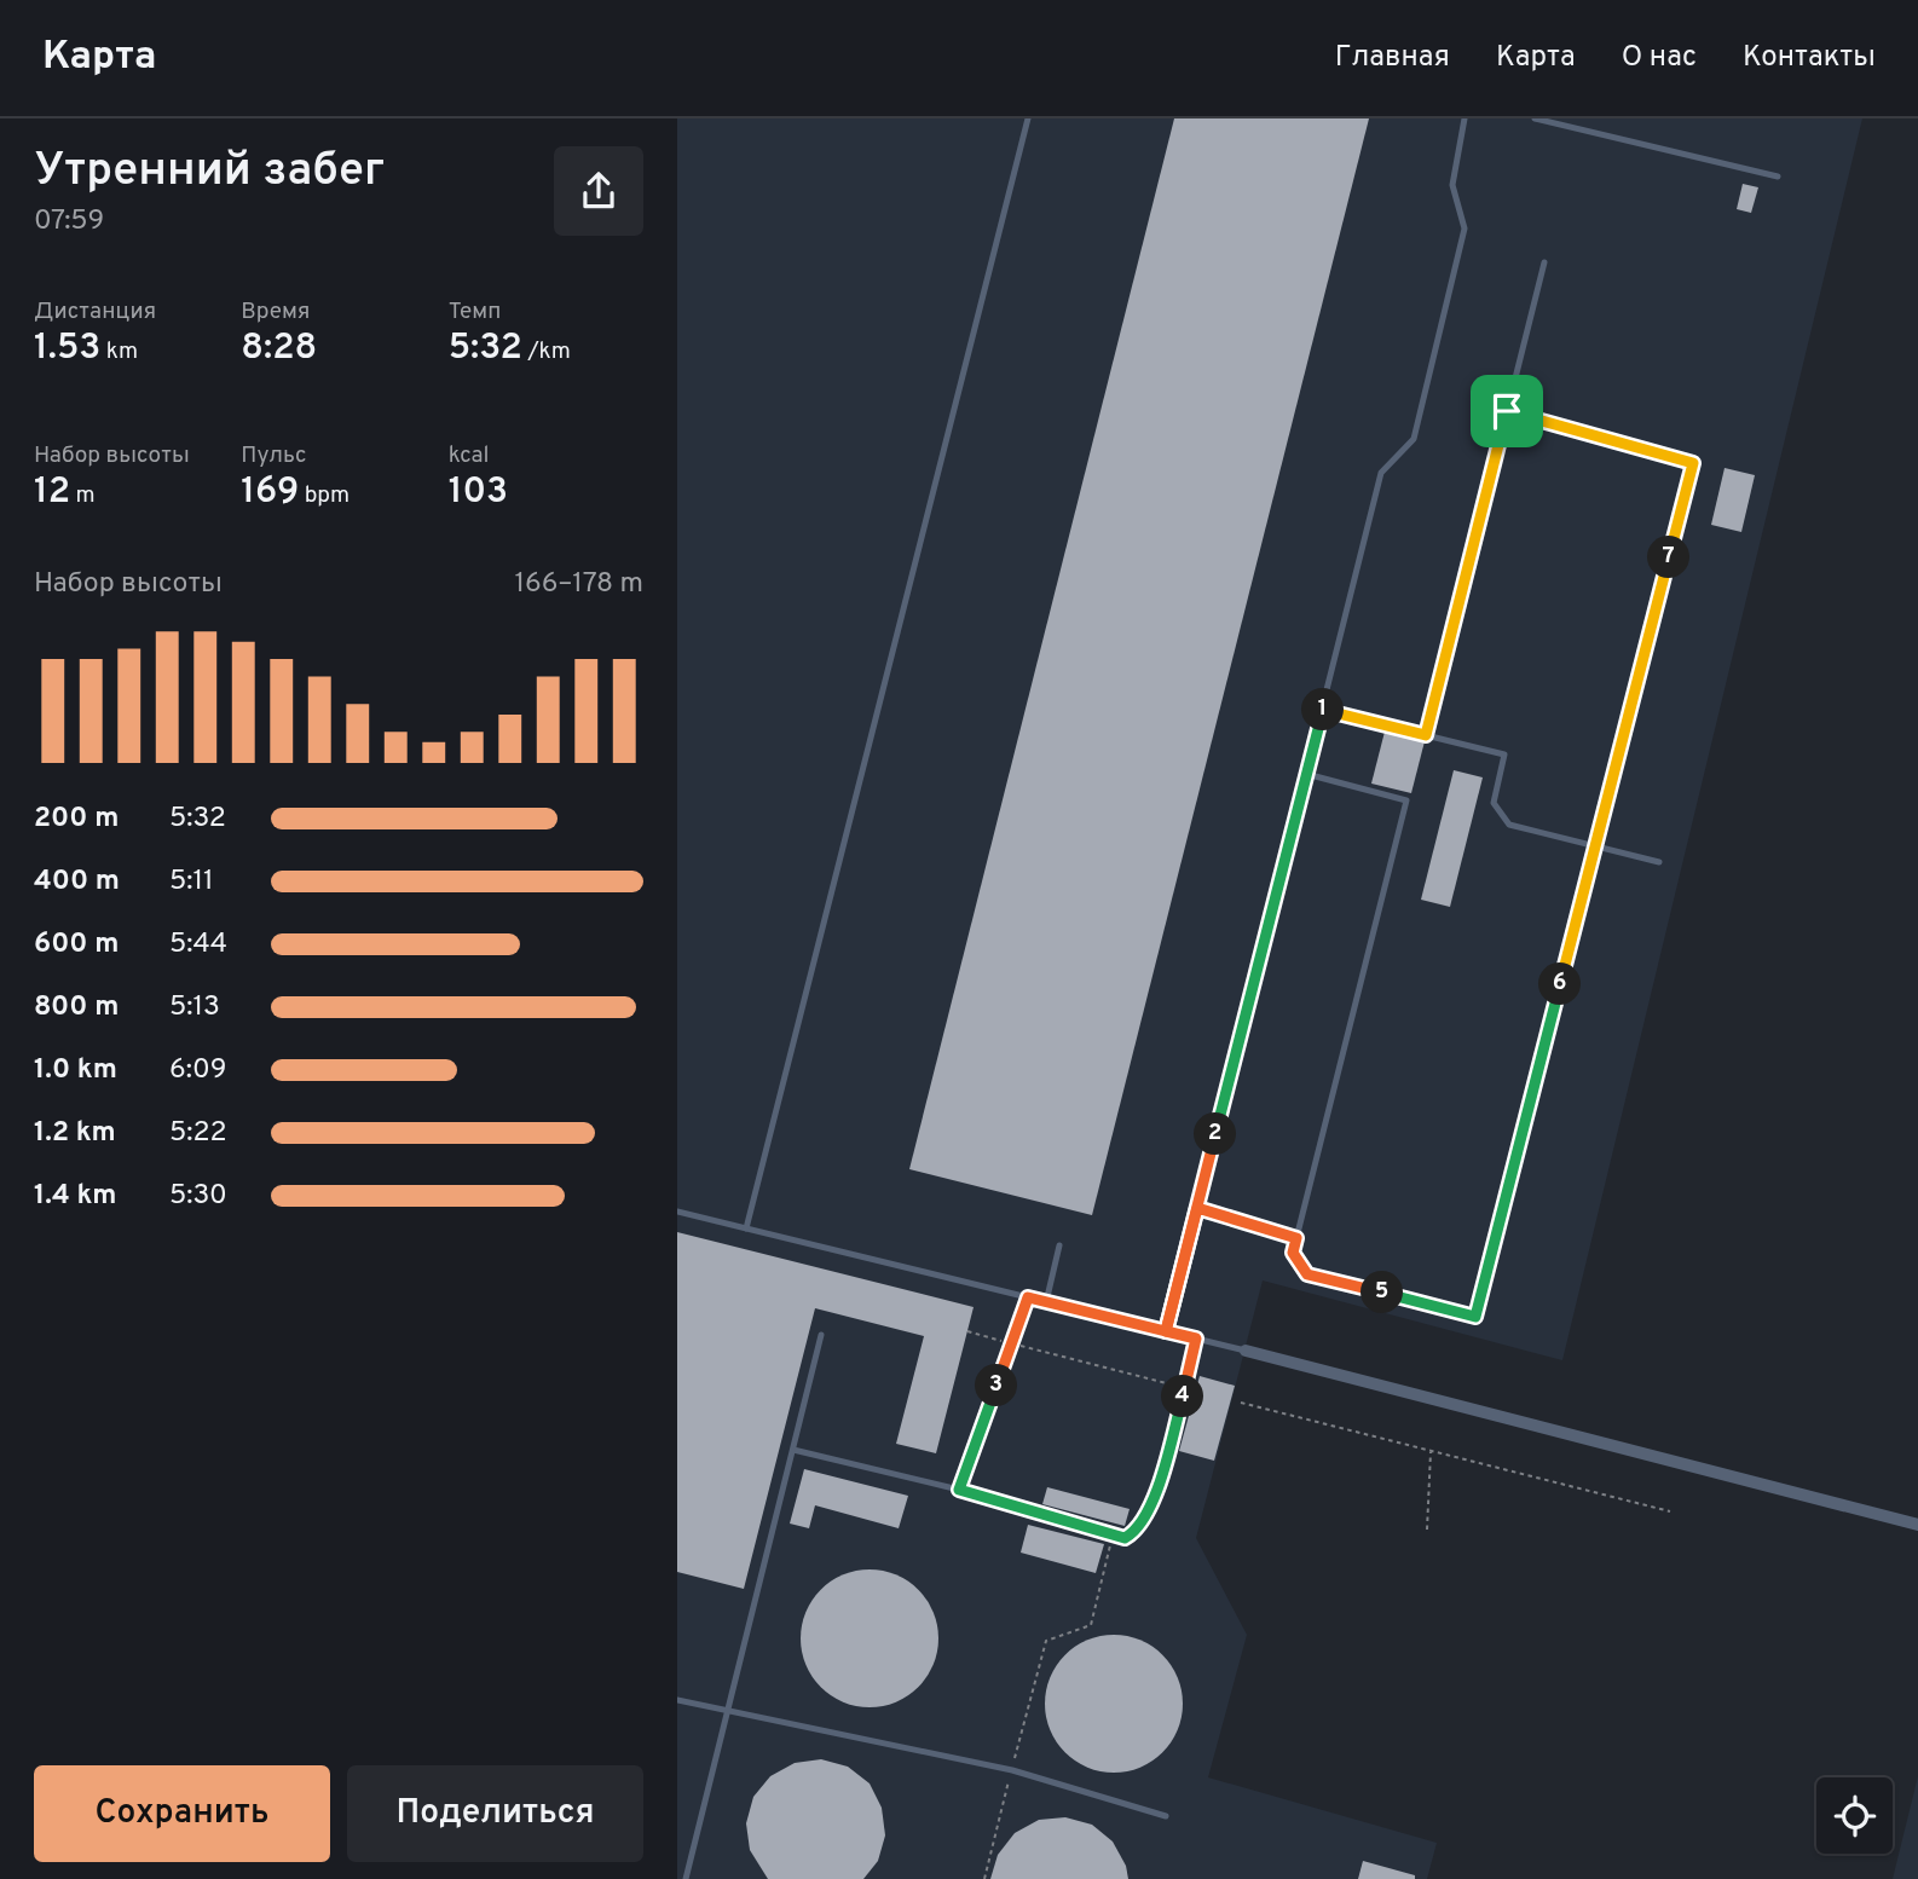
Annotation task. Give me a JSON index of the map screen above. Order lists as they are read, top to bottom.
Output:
{
  "page": {
    "header": "Карта",
    "nav": [
      "Главная",
      "Карта",
      "О нас",
      "Контакты"
    ],
    "heading": ["Утренний забег", "07:59"],
    "stats": [
      ["Дистанция", "1.53 km"],
      ["Время", "8:28"],
      ["Темп", "5:32 /km"],
      ["Набор высоты", "12 m"],
      ["Пульс", "169 bpm"],
      ["kcal", "103"]
    ],
    "pins": [
      "7",
      "1",
      "6",
      "2",
      "5",
      "3",
      "4"
    ],
    "chart": ["Набор высоты", "166–178 m"],
    "list": [
      {
        "name": "200 m",
        "note": "5:32"
      },
      {
        "name": "400 m",
        "note": "5:11"
      },
      {
        "name": "600 m",
        "note": "5:44"
      },
      {
        "name": "800 m",
        "note": "5:13"
      },
      {
        "name": "1.0 km",
        "note": "6:09"
      },
      {
        "name": "1.2 km",
        "note": "5:22"
      },
      {
        "name": "1.4 km",
        "note": "5:30"
      }
    ],
    "buttons": ["Сохранить", "Поделиться"]
  }
}
